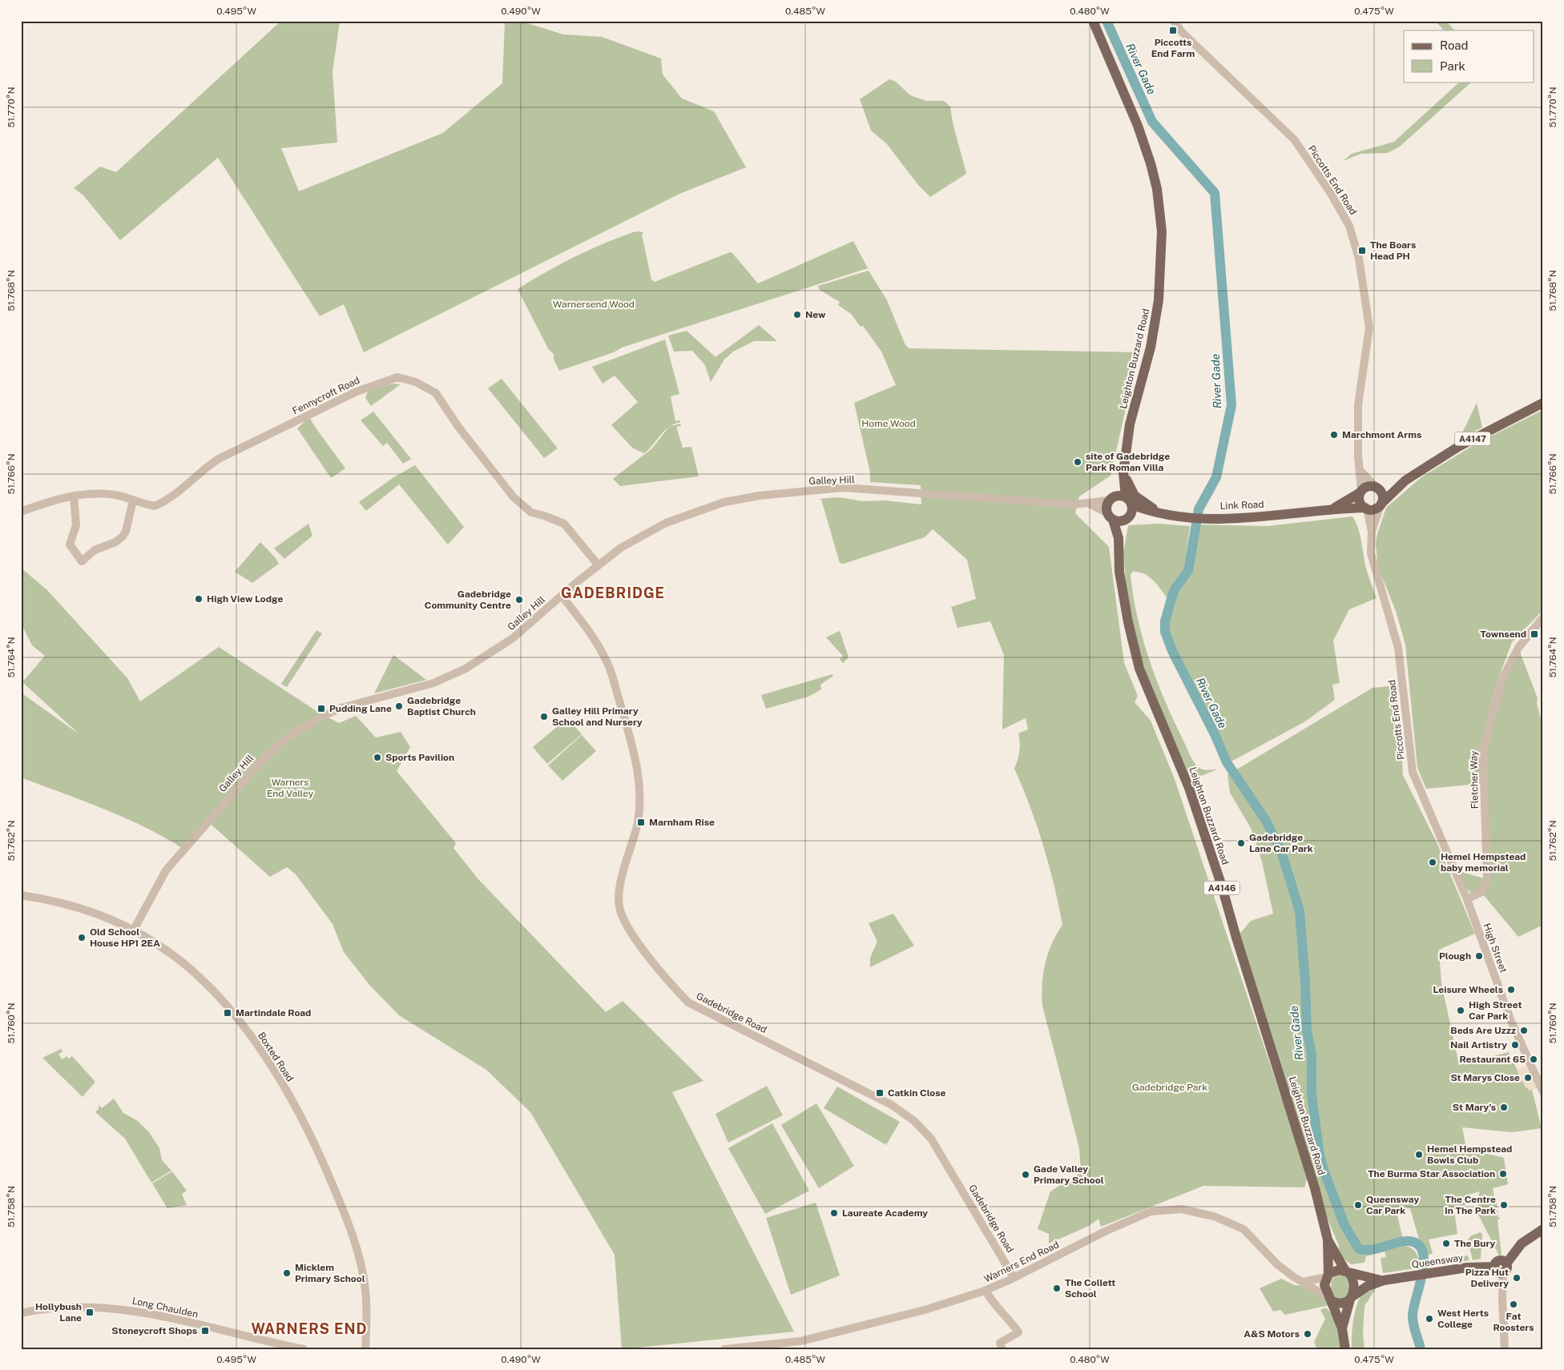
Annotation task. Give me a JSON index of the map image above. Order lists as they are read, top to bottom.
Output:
{
  "streets": {
    "main road": [
      "Leighton Buzzard Road",
      "A4147",
      "Link Road",
      "A4146",
      "Queensway"
    ],
    "street": [
      "Piccotts End Road",
      "Fennycroft Road",
      "Galley Hill",
      "Fletcher Way",
      "High Street",
      "Gadebridge Road",
      "Boxted Road",
      "Warners End Road",
      "Long Chaulden"
    ]
  },
  "crossings": [
    ["Piccotts End Road", "Link Road"],
    ["Piccotts End Road", "Fletcher Way"],
    ["Piccotts End Road", "High Street"],
    ["Leighton Buzzard Road", "Galley Hill"],
    ["Leighton Buzzard Road", "Link Road"],
    ["Leighton Buzzard Road", "Queensway"],
    ["Leighton Buzzard Road", "Warners End Road"],
    ["Fennycroft Road", "Galley Hill"],
    ["Galley Hill", "Link Road"],
    ["Galley Hill", "Gadebridge Road"],
    ["Galley Hill", "Boxted Road"],
    ["Fletcher Way", "High Street"],
    ["Gadebridge Road", "Warners End Road"],
    ["Queensway", "Warners End Road"]
  ],
  "districts": ["GADEBRIDGE", "WARNERS END"],
  "water": ["River Gade"],
  "parks": [
    "Warnersend Wood",
    "Home Wood",
    "Warners End Valley",
    "Gadebridge Park"
  ],
  "places": {
    "transit": [
      "Piccotts End Farm",
      "The Boars Head PH",
      "Townsend",
      "Pudding Lane",
      "Marnham Rise",
      "Martindale Road",
      "Catkin Close",
      "Hollybush Lane",
      "Stoneycroft Shops"
    ],
    "other": [
      "New",
      "Marchmont Arms",
      "site of Gadebridge Park Roman Villa",
      "High View Lodge",
      "Gadebridge Community Centre",
      "Gadebridge Baptist Church",
      "Galley Hill Primary School and Nursery",
      "Sports Pavilion",
      "Gadebridge Lane Car Park",
      "Hemel Hempstead baby memorial",
      "Old School House HP1 2EA",
      "Plough",
      "Leisure Wheels",
      "High Street Car Park",
      "Beds Are Uzzz",
      "Nail Artistry",
      "Restaurant 65",
      "St Marys Close",
      "St Mary's",
      "Hemel Hempstead Bowls Club",
      "The Burma Star Association",
      "Gade Valley Primary School",
      "Queensway Car Park",
      "The Centre In The Park",
      "Laureate Academy",
      "The Bury",
      "Micklem Primary School",
      "Pizza Hut Delivery",
      "The Collett School",
      "Fat Roosters",
      "West Herts College",
      "A&S Motors"
    ]
  },
  "legend": ["Road", "Park"],
  "coordinates": [
    "0.495°W",
    "0.490°W",
    "0.485°W",
    "0.480°W",
    "0.475°W",
    "51.770°N",
    "51.768°N",
    "51.766°N",
    "51.764°N",
    "51.762°N",
    "51.760°N",
    "51.758°N"
  ]
}
